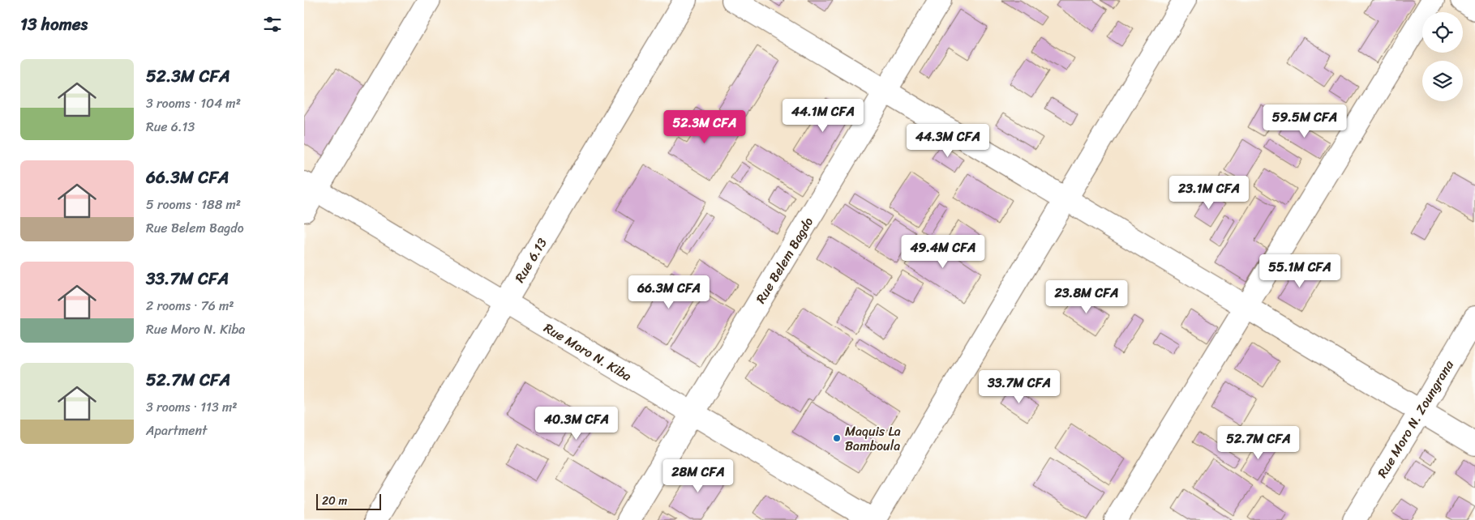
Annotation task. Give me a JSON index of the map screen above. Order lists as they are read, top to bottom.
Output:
{
  "streets": {
    "street": [
      "Rue 6.13",
      "Rue Belem Bagdo",
      "Rue Moro N. Kiba",
      "Rue Moro N. Zoungrana"
    ]
  },
  "crossings": [
    ["Rue 6.13", "Rue Moro N. Kiba"],
    ["Rue Belem Bagdo", "Rue Moro N. Kiba"]
  ],
  "places": ["Maquis La Bamboula"],
  "scale_bar": "20 m",
  "page": {
    "heading": "13 homes",
    "list": [
      {
        "name": "52.3M CFA",
        "note": "3 rooms · 104 m² · Rue 6.13"
      },
      {
        "name": "66.3M CFA",
        "note": "5 rooms · 188 m² · Rue Belem Bagdo"
      },
      {
        "name": "33.7M CFA",
        "note": "2 rooms · 76 m² · Rue Moro N. Kiba"
      },
      {
        "name": "52.7M CFA",
        "note": "3 rooms · 113 m² · Apartment"
      }
    ],
    "price": [
      "44.1M CFA",
      "59.5M CFA",
      "52.3M CFA",
      "44.3M CFA",
      "23.1M CFA",
      "49.4M CFA",
      "55.1M CFA",
      "66.3M CFA",
      "23.8M CFA",
      "33.7M CFA",
      "40.3M CFA",
      "52.7M CFA",
      "28M CFA"
    ],
    "scale": "20 m"
  }
}
